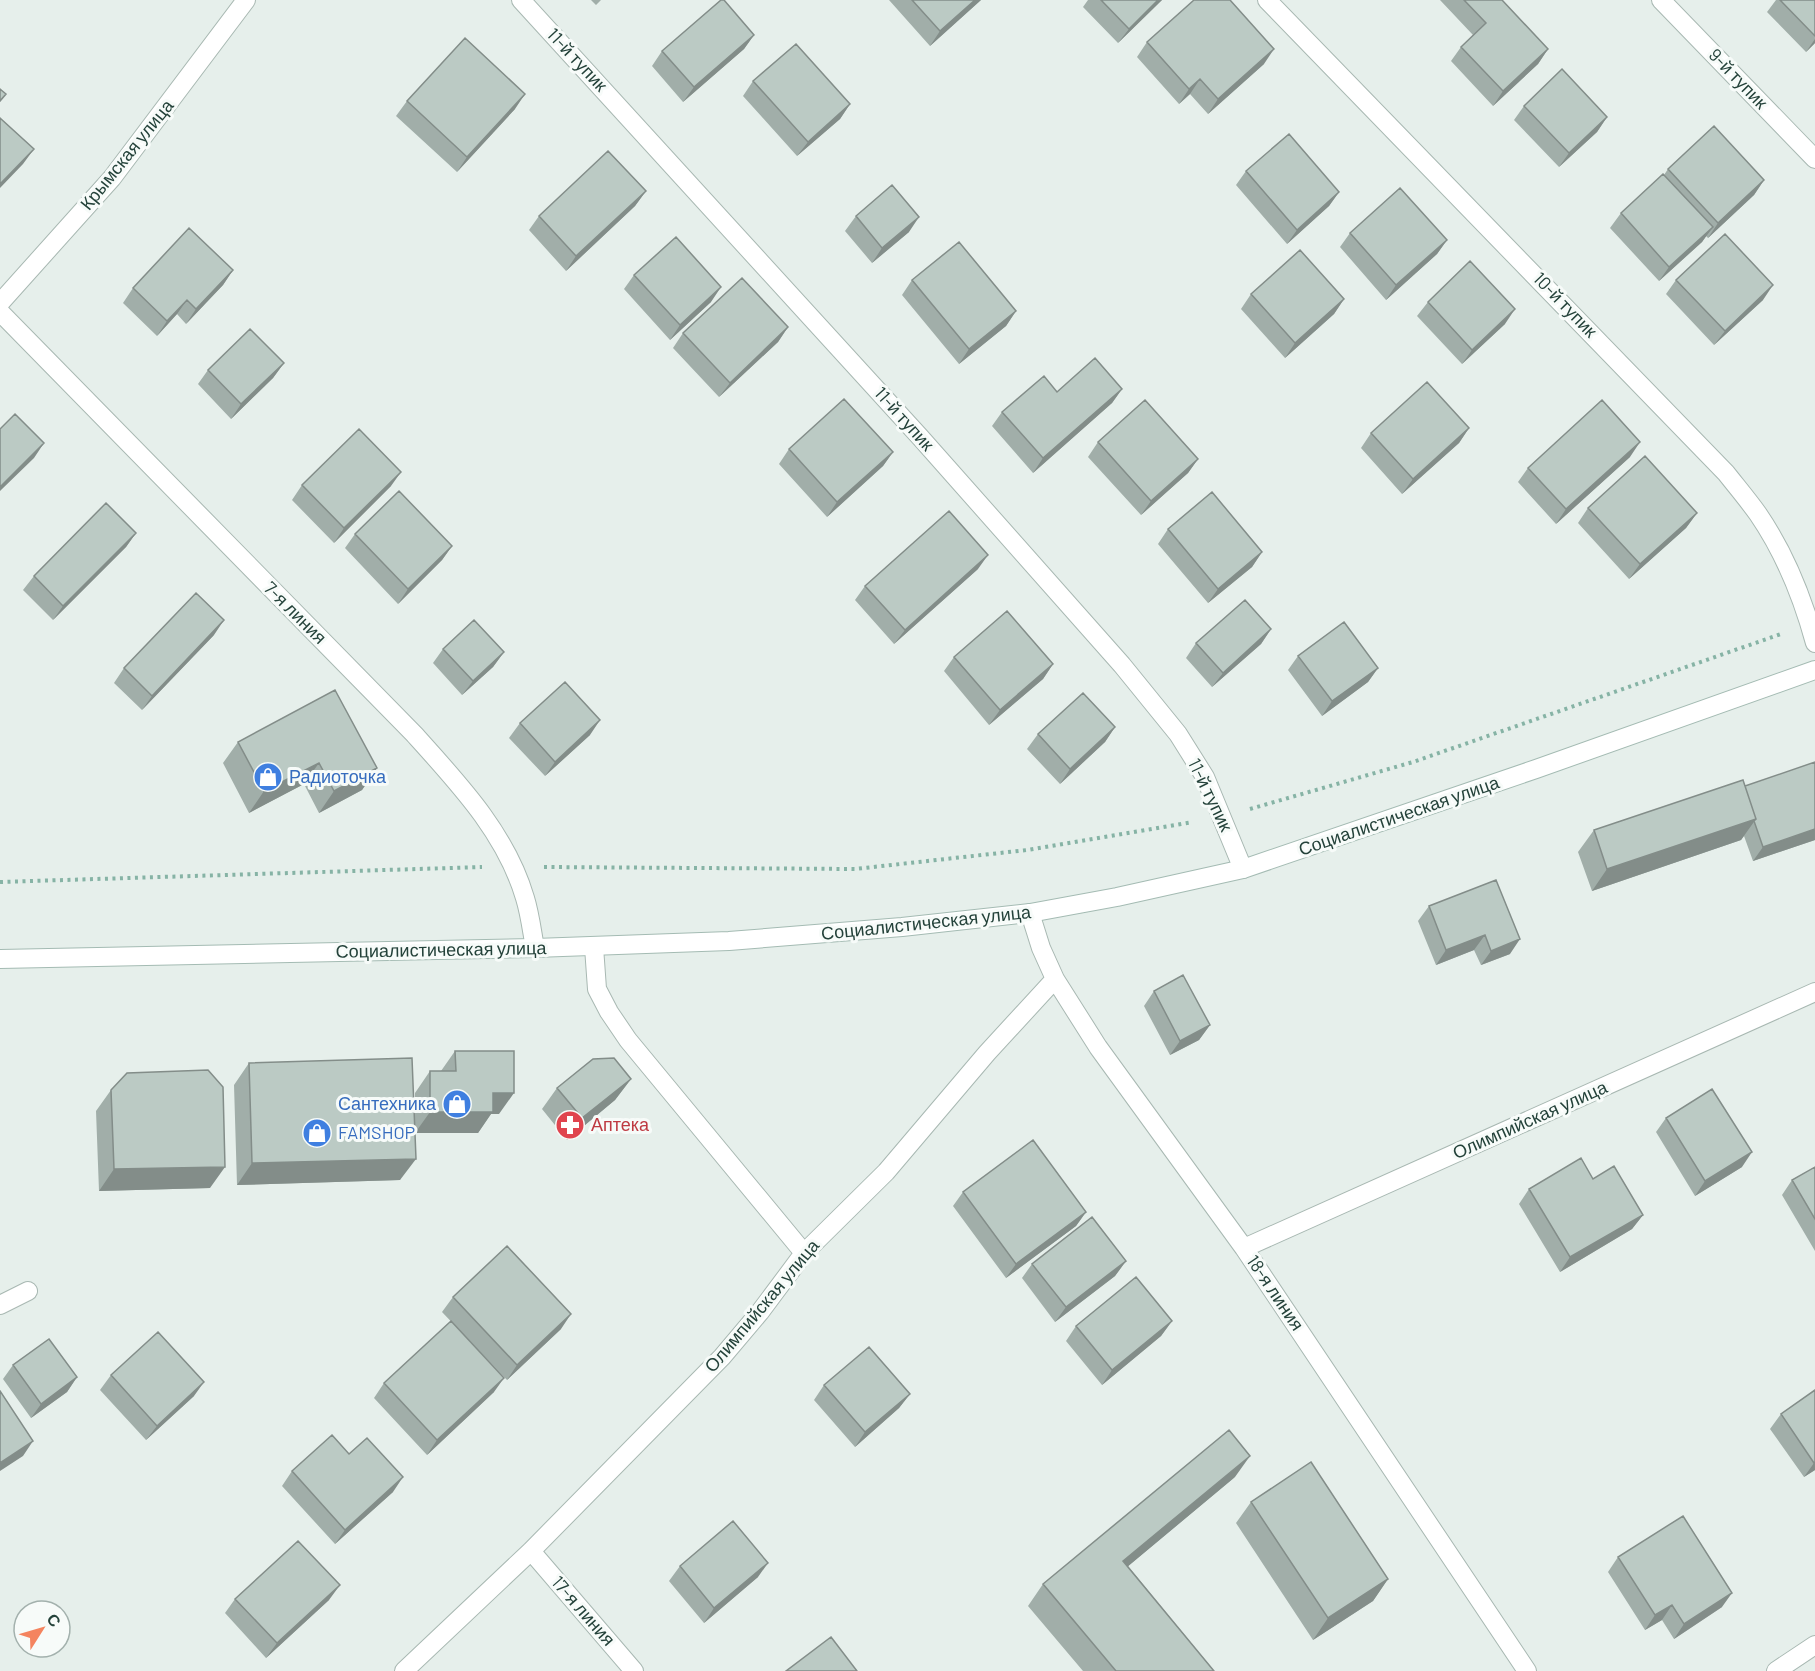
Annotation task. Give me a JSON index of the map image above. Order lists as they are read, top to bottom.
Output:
{
  "streets": {
    "street": [
      "11-й тупик",
      "9-й тупик",
      "Крымская улица",
      "10-й тупик",
      "7-я линия",
      "Социалистическая улица",
      "Олимпийская улица",
      "18-я линия",
      "17-я линия"
    ]
  },
  "crossings": [
    ["11-й тупик", "Социалистическая улица"],
    ["7-я линия", "Социалистическая улица"],
    ["Социалистическая улица", "18-я линия"],
    ["Олимпийская улица", "18-я линия"],
    ["Олимпийская улица", "17-я линия"]
  ],
  "places": {
    "shop": ["Радиоточка", "Сантехника", "FAMSHOP"],
    "pharmacy": ["Аптека"]
  },
  "north": "top right"
}
